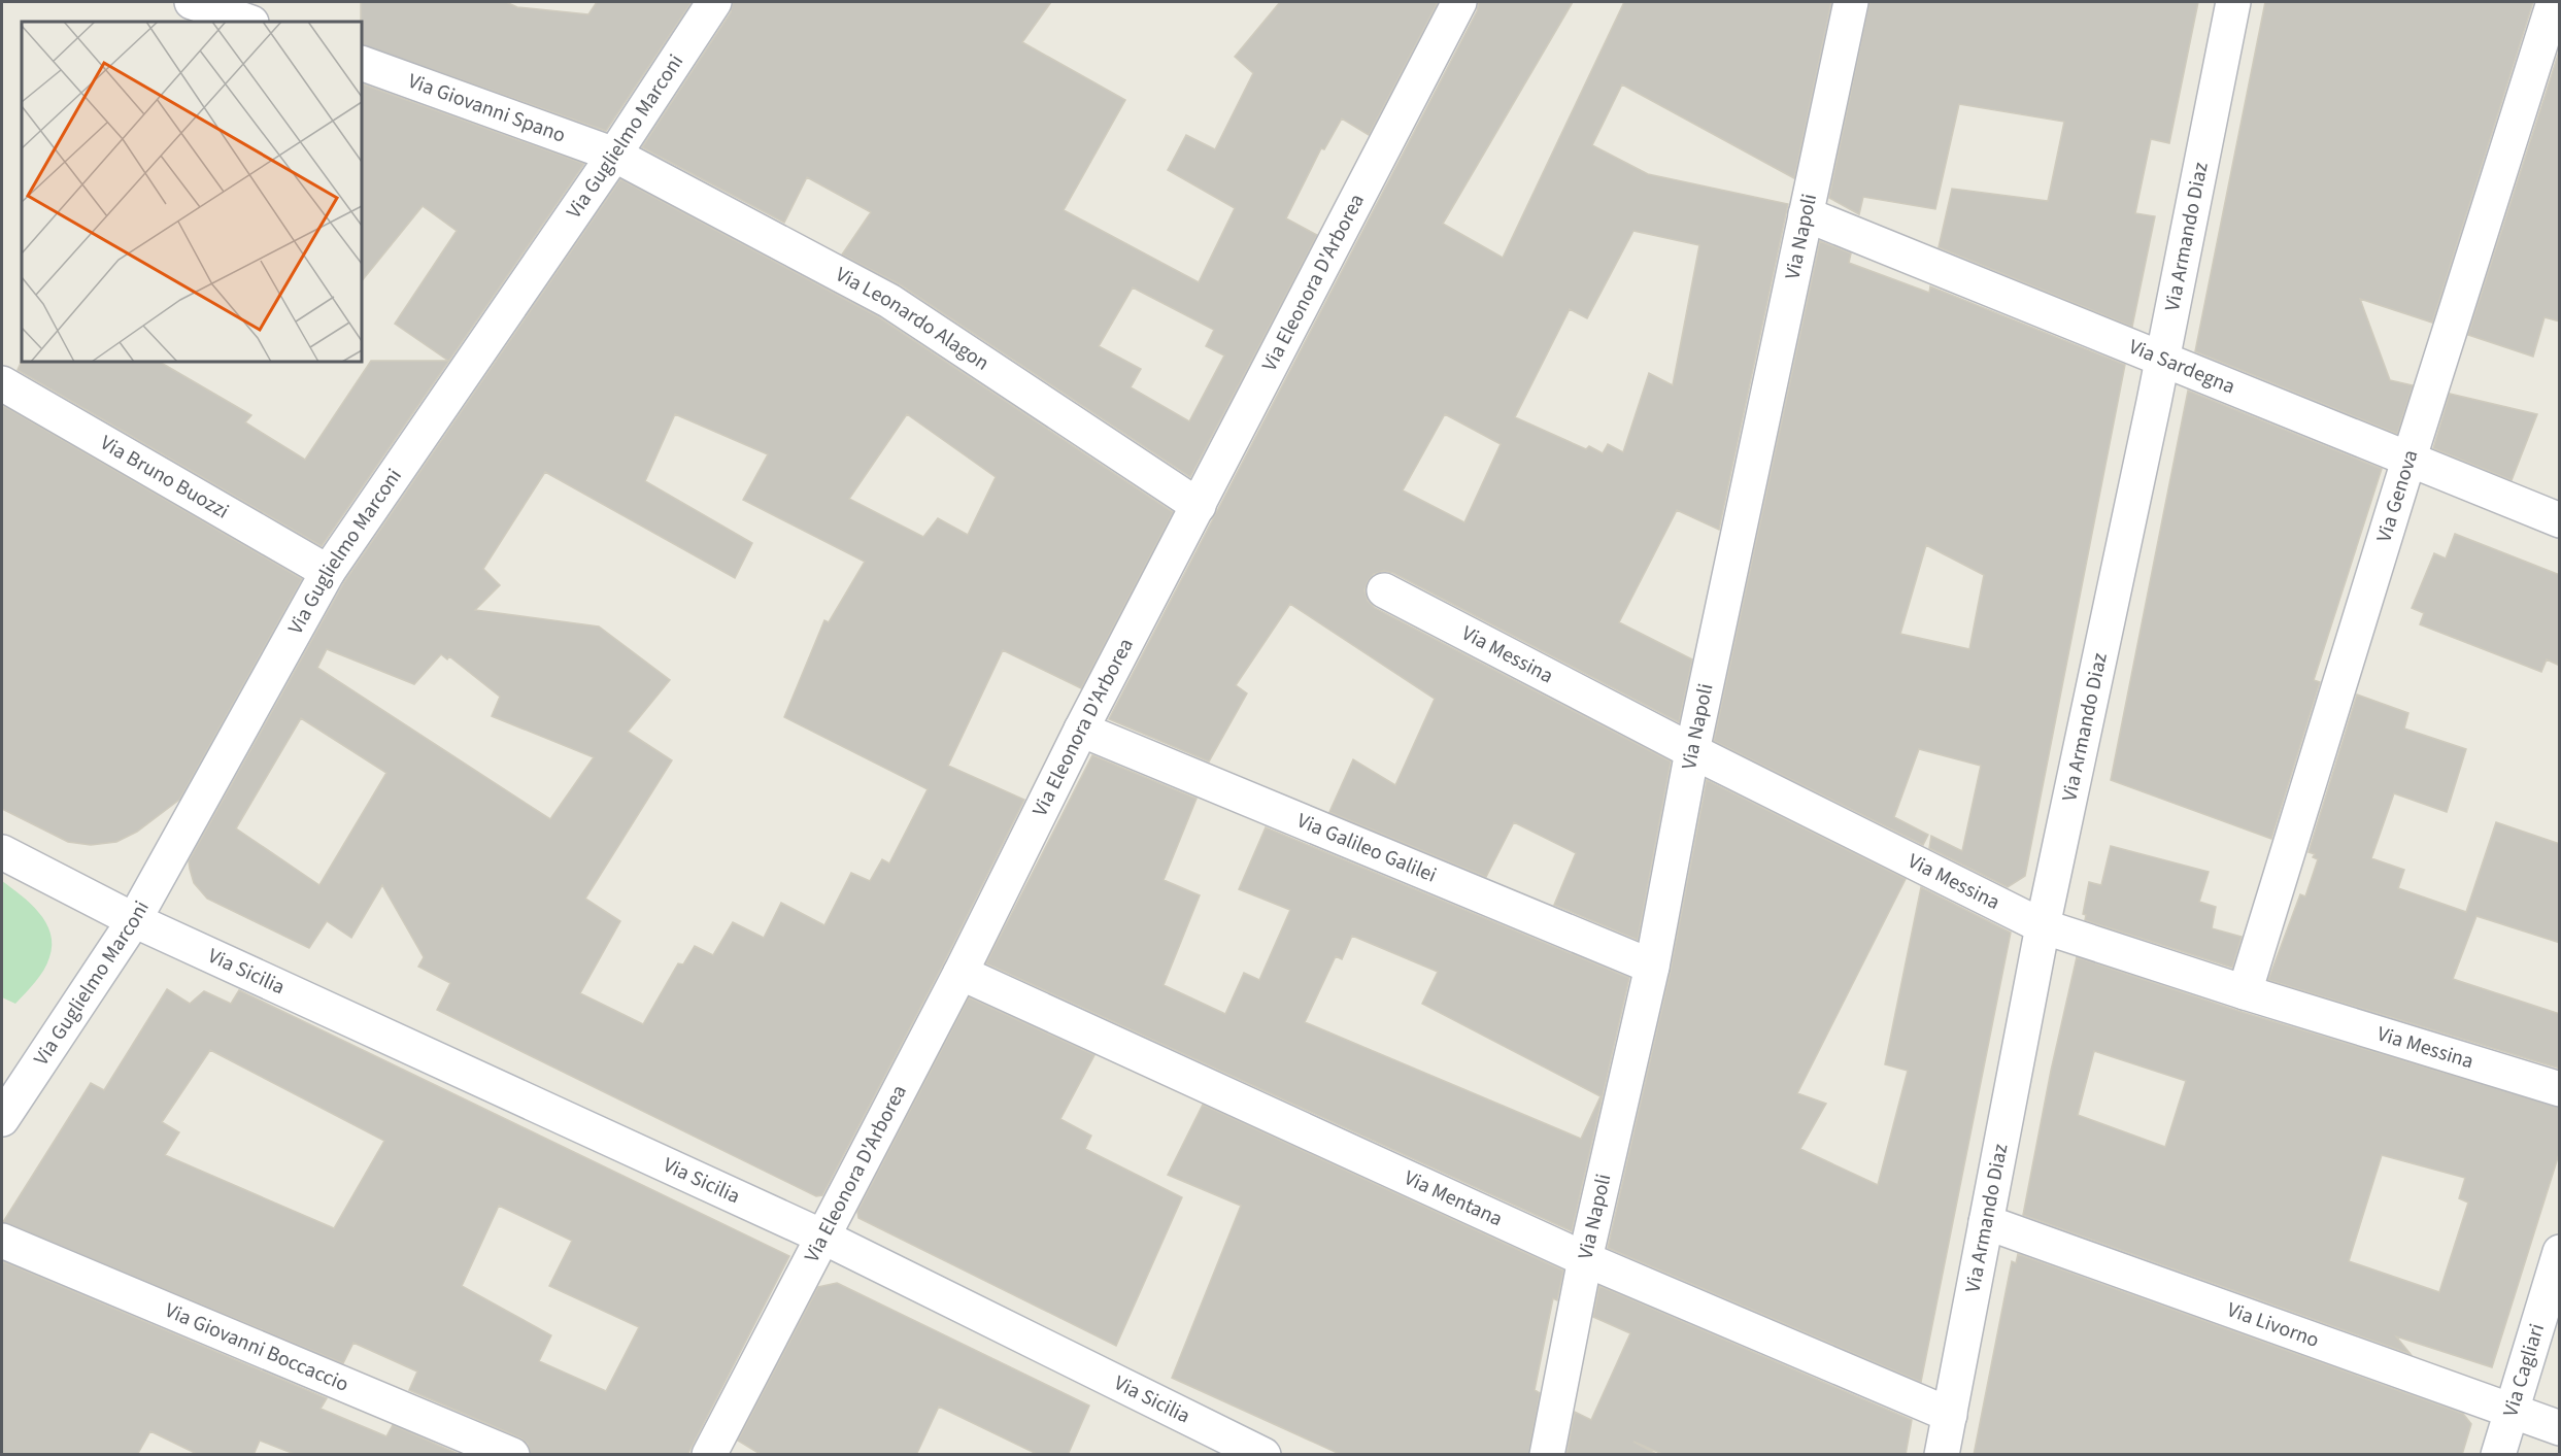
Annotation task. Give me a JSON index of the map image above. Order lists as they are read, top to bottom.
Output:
{
  "streets": {
    "street": [
      "Via Giovanni Spano",
      "Via Guglielmo Marconi",
      "Via Armando Diaz",
      "Via Napoli",
      "Via Eleonora D'Arborea",
      "Via Leonardo Alagon",
      "Via Sardegna",
      "Via Bruno Buozzi",
      "Via Genova",
      "Via Messina",
      "Via Galileo Galilei",
      "Via Sicilia",
      "Via Mentana",
      "Via Livorno",
      "Via Giovanni Boccaccio",
      "Via Cagliari"
    ]
  },
  "crossings": [
    ["Via Giovanni Spano", "Via Guglielmo Marconi"],
    ["Via Giovanni Spano", "Via Leonardo Alagon"],
    ["Via Guglielmo Marconi", "Via Leonardo Alagon"],
    ["Via Guglielmo Marconi", "Via Bruno Buozzi"],
    ["Via Guglielmo Marconi", "Via Sicilia"],
    ["Via Armando Diaz", "Via Sardegna"],
    ["Via Armando Diaz", "Via Messina"],
    ["Via Armando Diaz", "Via Mentana"],
    ["Via Armando Diaz", "Via Livorno"],
    ["Via Napoli", "Via Sardegna"],
    ["Via Napoli", "Via Messina"],
    ["Via Napoli", "Via Galileo Galilei"],
    ["Via Napoli", "Via Mentana"],
    ["Via Eleonora D'Arborea", "Via Leonardo Alagon"],
    ["Via Eleonora D'Arborea", "Via Galileo Galilei"],
    ["Via Eleonora D'Arborea", "Via Sicilia"],
    ["Via Eleonora D'Arborea", "Via Mentana"],
    ["Via Sardegna", "Via Genova"],
    ["Via Genova", "Via Messina"],
    ["Via Livorno", "Via Cagliari"]
  ]
}
